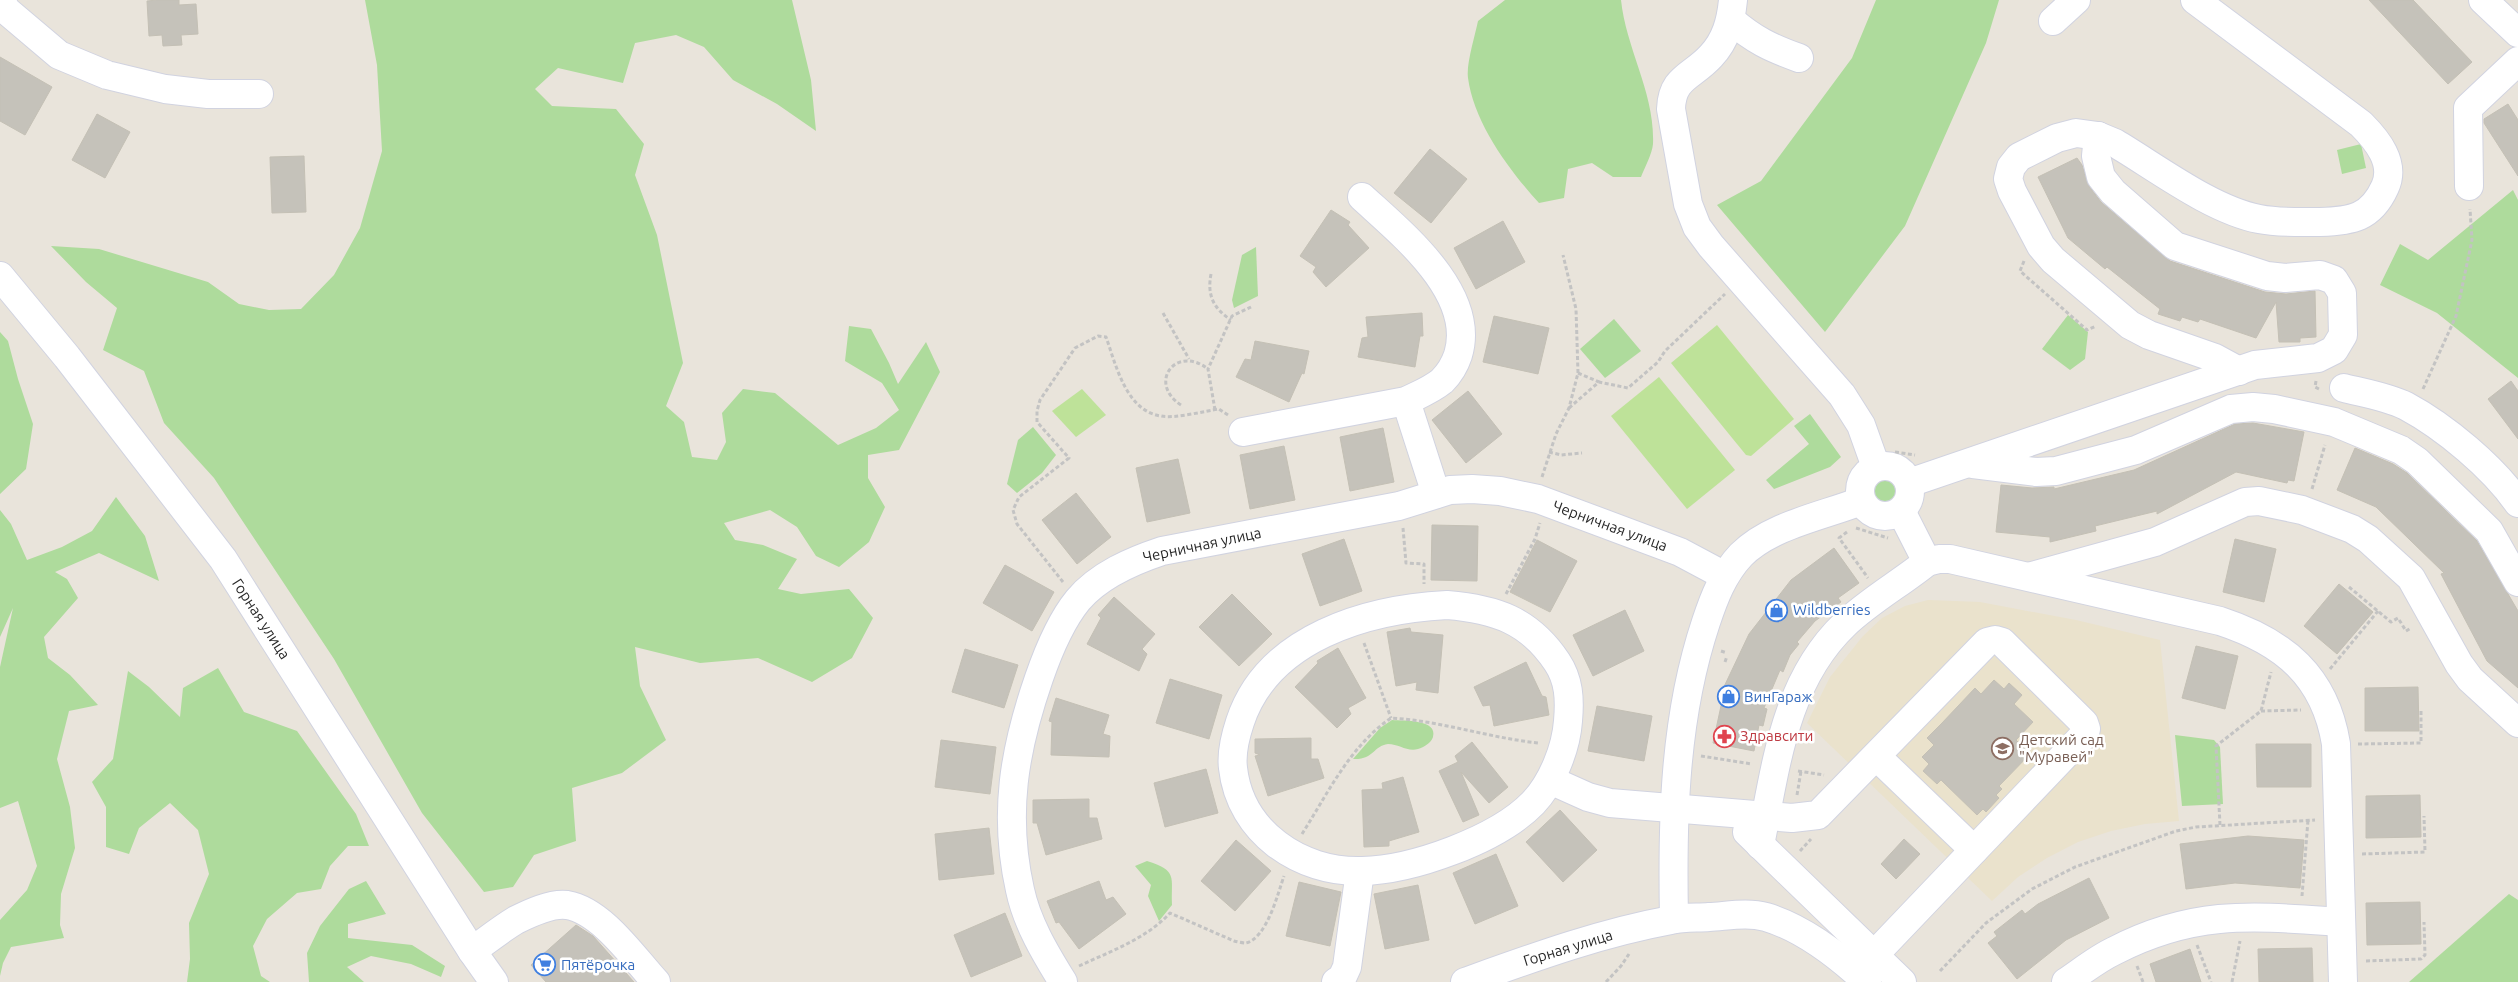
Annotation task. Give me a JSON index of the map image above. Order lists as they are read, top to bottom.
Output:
{
  "streets": {
    "street": ["Черничная улица", "Горная улица"]
  },
  "places": {
    "shop": ["Wildberries", "ВинГараж"],
    "pharmacy": ["Здравсити"],
    "school or university": ["Детский сад \"Муравей\""],
    "supermarket": ["Пятёрочка"]
  }
}
